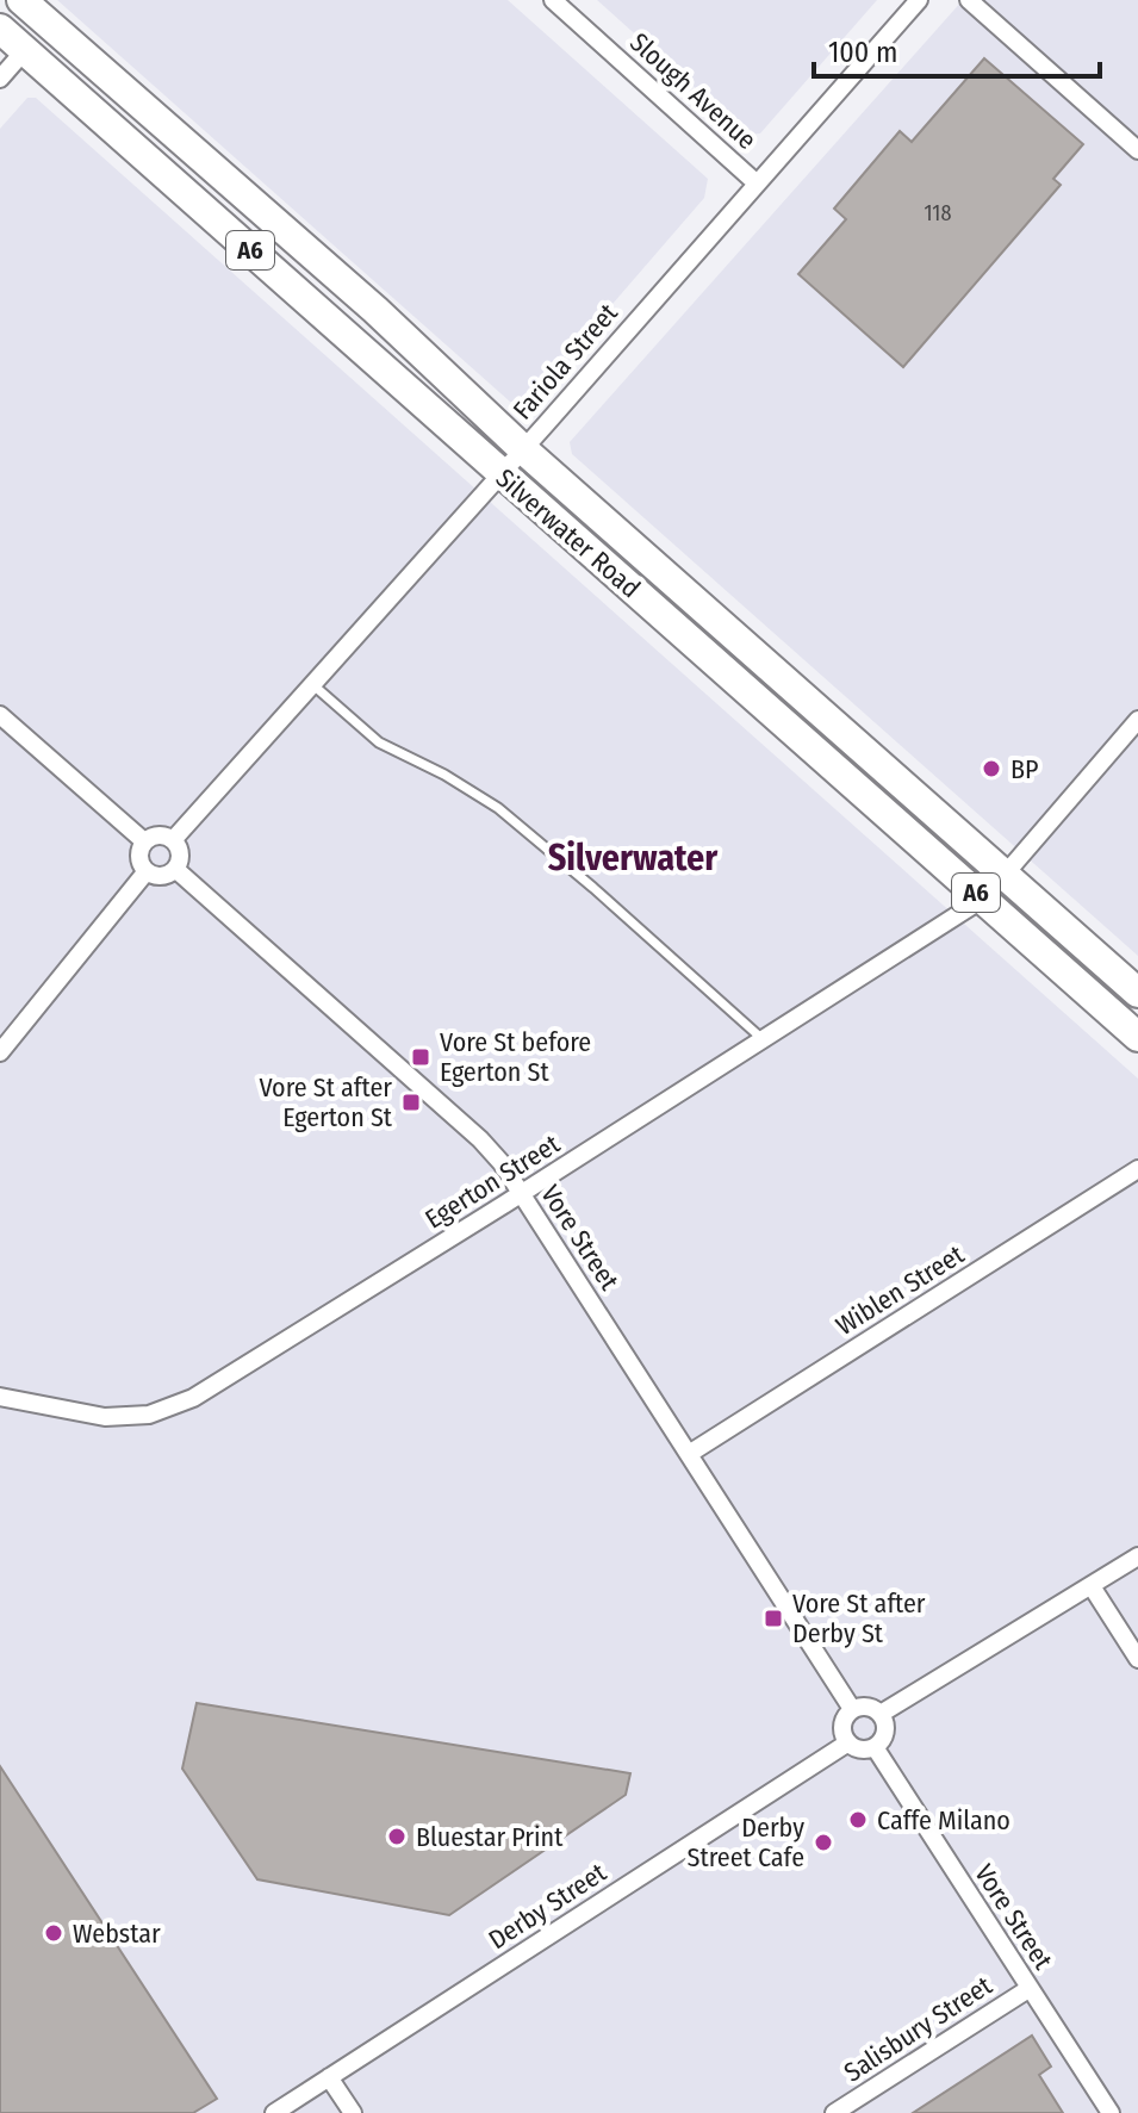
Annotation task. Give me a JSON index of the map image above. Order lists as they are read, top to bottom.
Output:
{
  "streets": {
    "highway": ["A6", "Silverwater Road"],
    "street": [
      "Slough Avenue",
      "Fariola Street",
      "Egerton Street",
      "Vore Street",
      "Wiblen Street",
      "Derby Street",
      "Salisbury Street"
    ]
  },
  "crossings": [
    ["Slough Avenue", "Fariola Street"],
    ["Fariola Street", "Silverwater Road"],
    ["Fariola Street", "Vore Street"],
    ["Silverwater Road", "Egerton Street"],
    ["Egerton Street", "Vore Street"],
    ["Vore Street", "Wiblen Street"],
    ["Vore Street", "Derby Street"],
    ["Vore Street", "Salisbury Street"]
  ],
  "districts": ["Silverwater"],
  "places": {
    "other": [
      "BP",
      "Caffe Milano",
      "Bluestar Print",
      "Derby Street Cafe",
      "Webstar"
    ],
    "transit": ["Vore St before Egerton St", "Vore St after Egerton St", "Vore St after Derby St"]
  },
  "house_numbers": ["118"],
  "scale_bar": "100 m"
}
